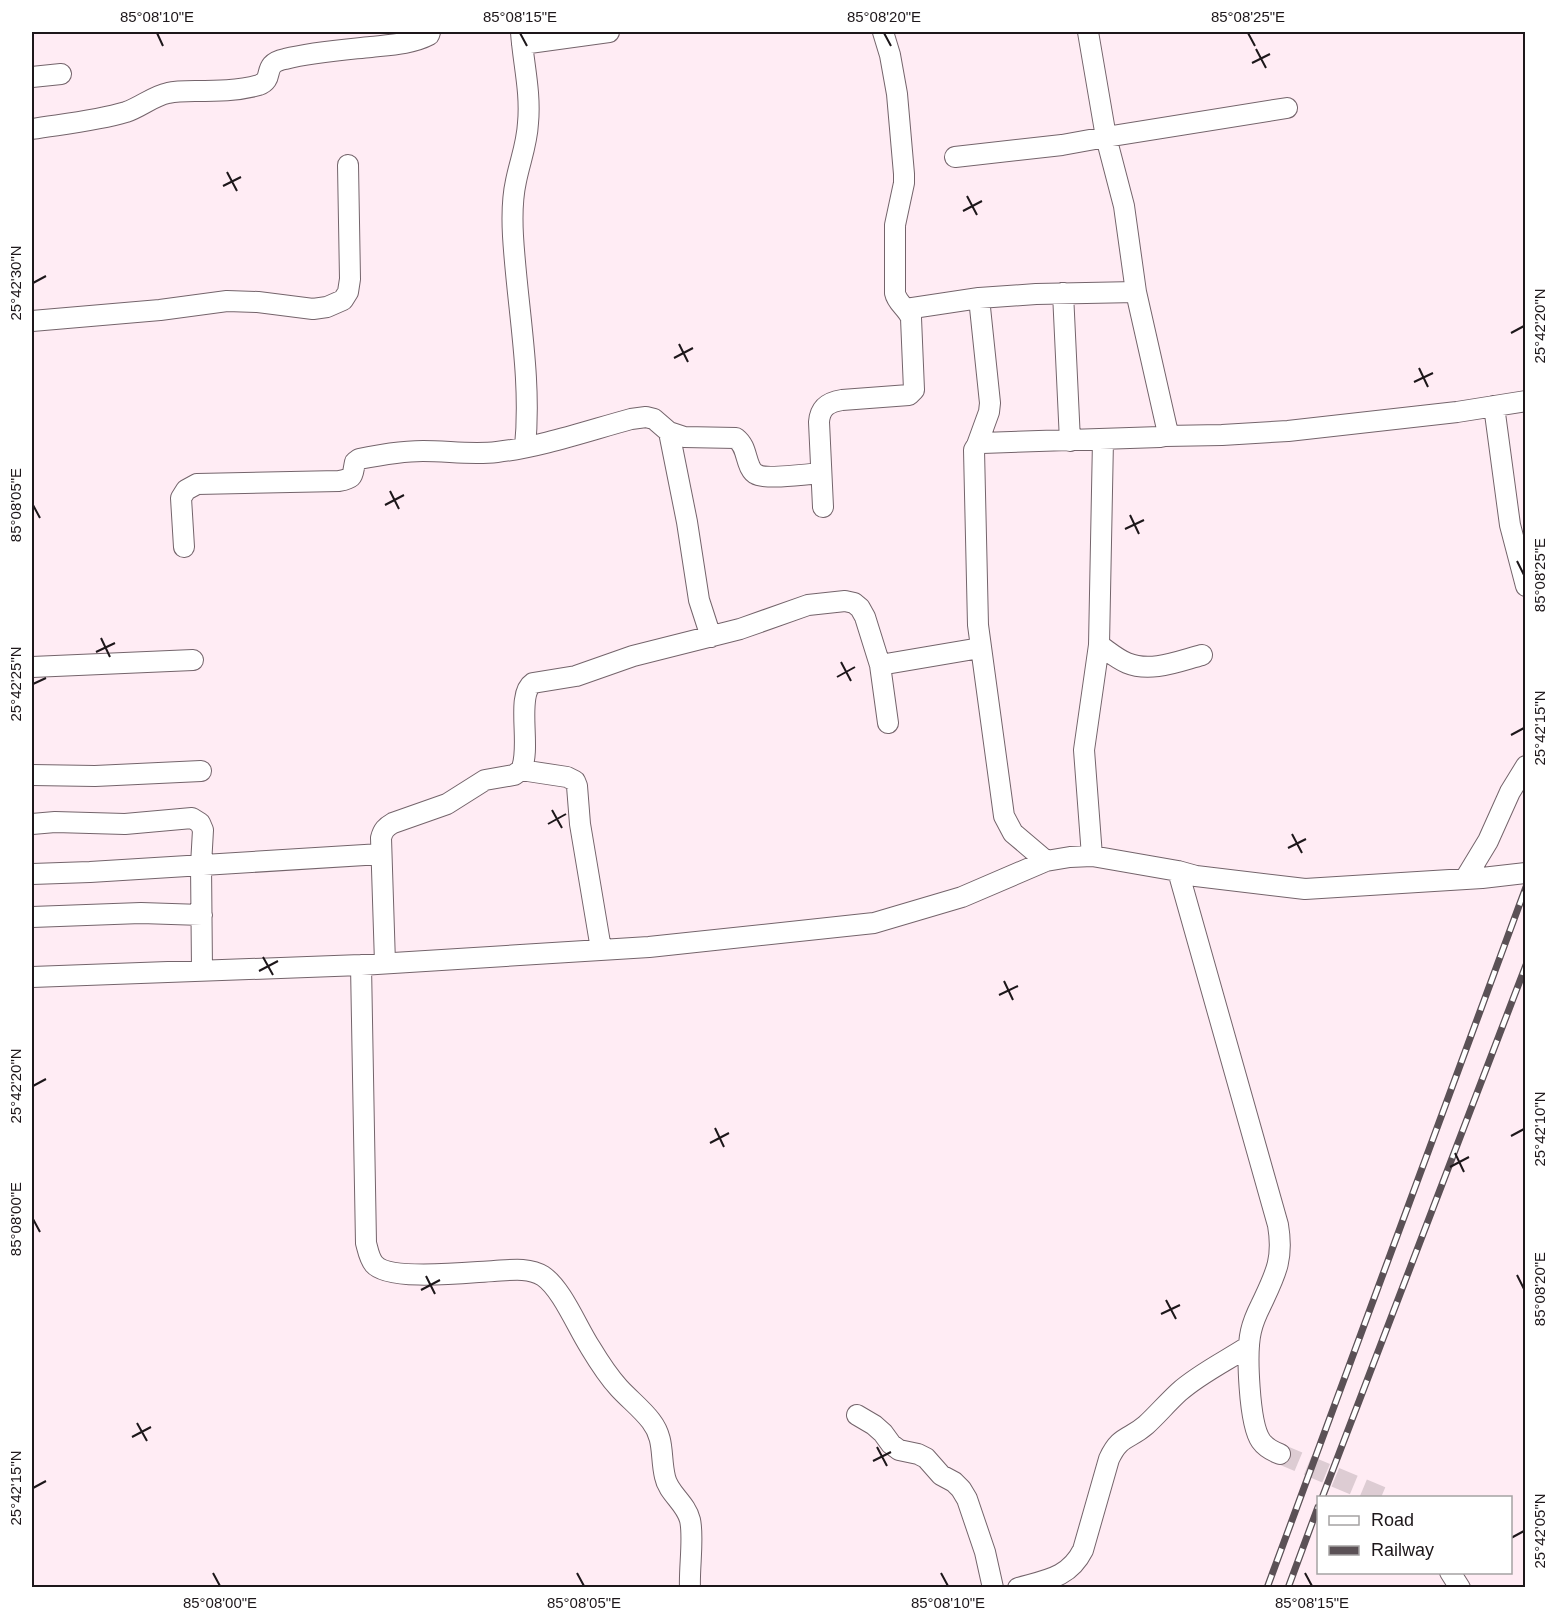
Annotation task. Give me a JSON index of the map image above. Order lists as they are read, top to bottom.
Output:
{
  "legend": ["Road", "Railway"],
  "coordinates": [
    "85°08'10\"E",
    "85°08'15\"E",
    "85°08'20\"E",
    "85°08'25\"E",
    "25°42'30\"N",
    "25°42'20\"N",
    "85°08'05\"E",
    "25°42'25\"N",
    "25°42'15\"N",
    "25°42'10\"N",
    "85°08'00\"E",
    "25°42'05\"N"
  ]
}
